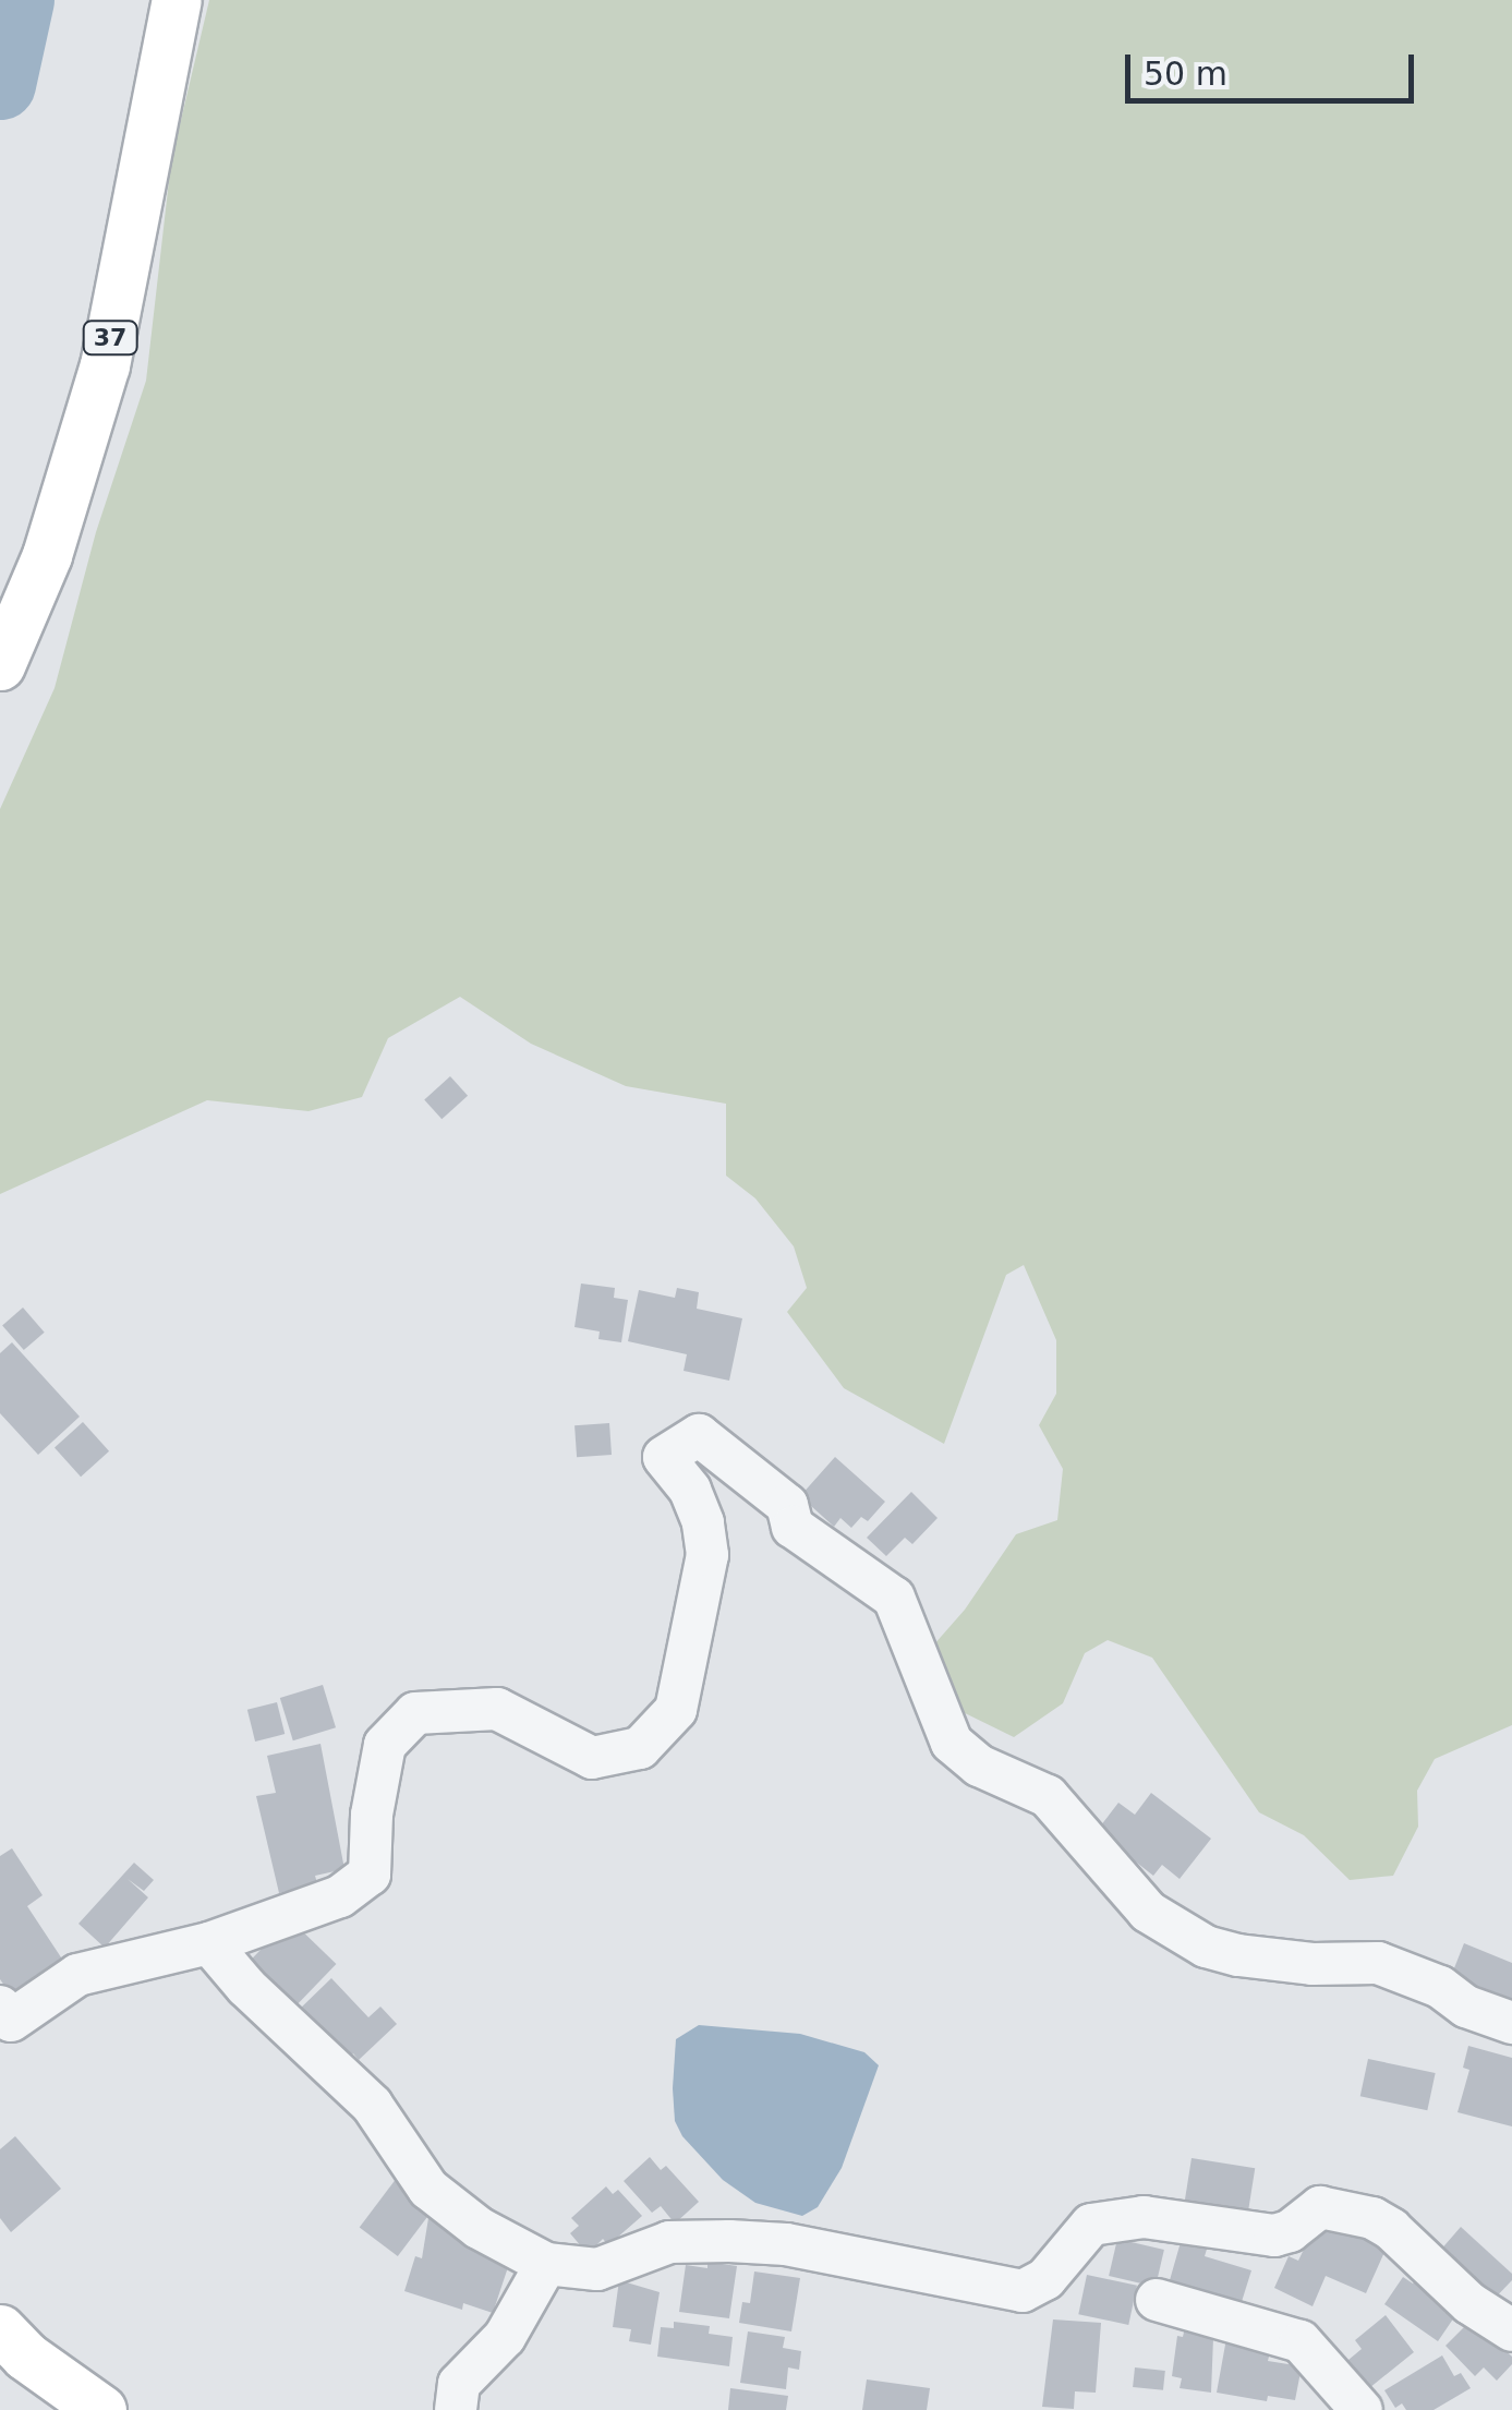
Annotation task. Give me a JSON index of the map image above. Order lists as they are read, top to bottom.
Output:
{
  "streets": {
    "main road": ["37"]
  },
  "scale_bar": "50 m"
}
